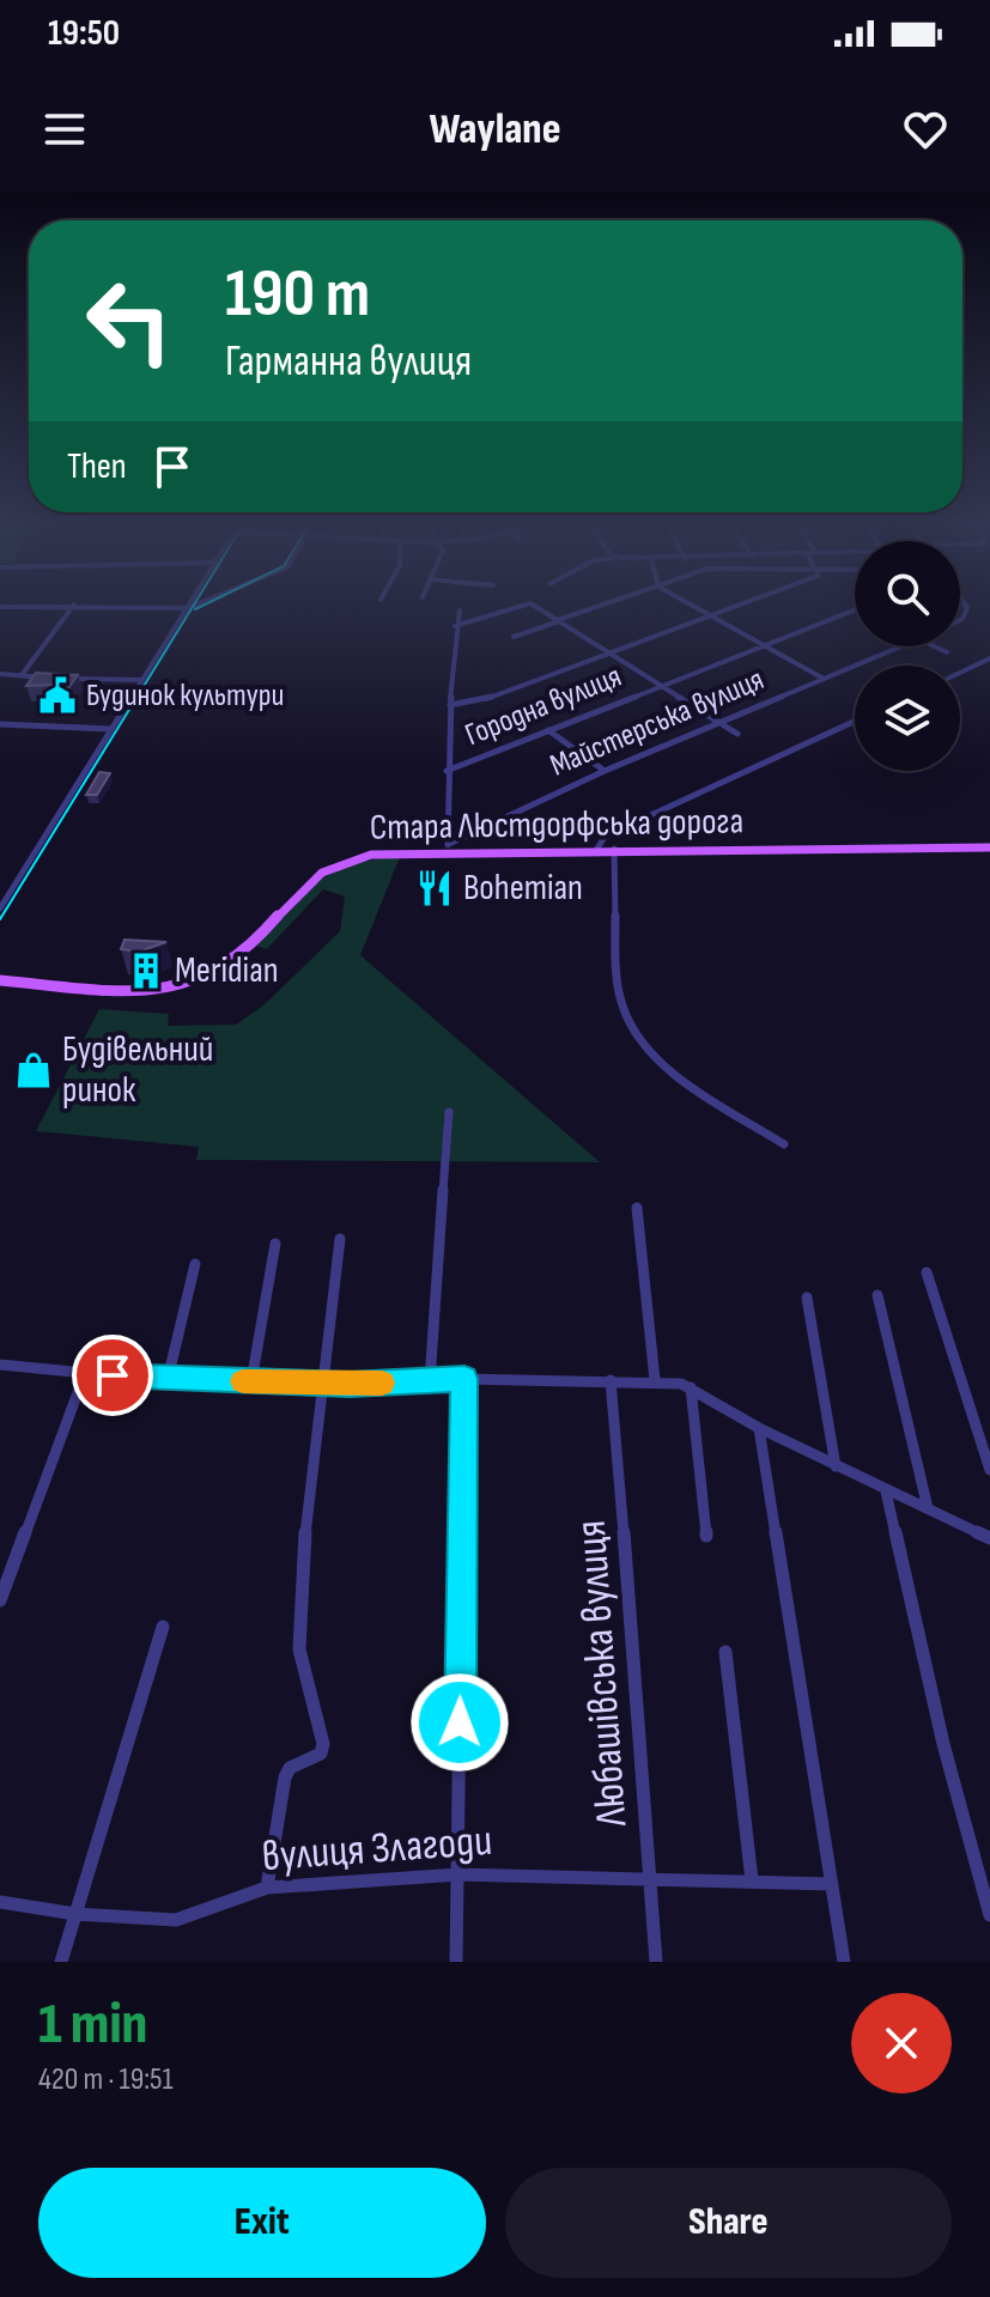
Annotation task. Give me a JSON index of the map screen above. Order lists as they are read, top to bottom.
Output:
{
  "streets": {
    "main road": ["Стара Люстдорфська дорога"],
    "street": [
      "Городна вулиця",
      "Майстерська вулиця",
      "Любашівська вулиця",
      "вулиця Злагоди"
    ]
  },
  "crossings": [
    ["Майстерська вулиця", "Стара Люстдорфська дорога"],
    ["Любашівська вулиця", "вулиця Злагоди"]
  ],
  "places": {
    "public building": ["Будинок культури"],
    "restaurant": ["Bohemian"],
    "building": ["Meridian"],
    "shop": ["Будівельний ринок"]
  },
  "page": {
    "status": "19:50",
    "header": "Waylane",
    "turn": ["190 m", "Гарманна вулиця"],
    "then": "Then",
    "heading": ["1 min", "420 m · 19:51"],
    "buttons": ["Exit", "Share"]
  }
}
